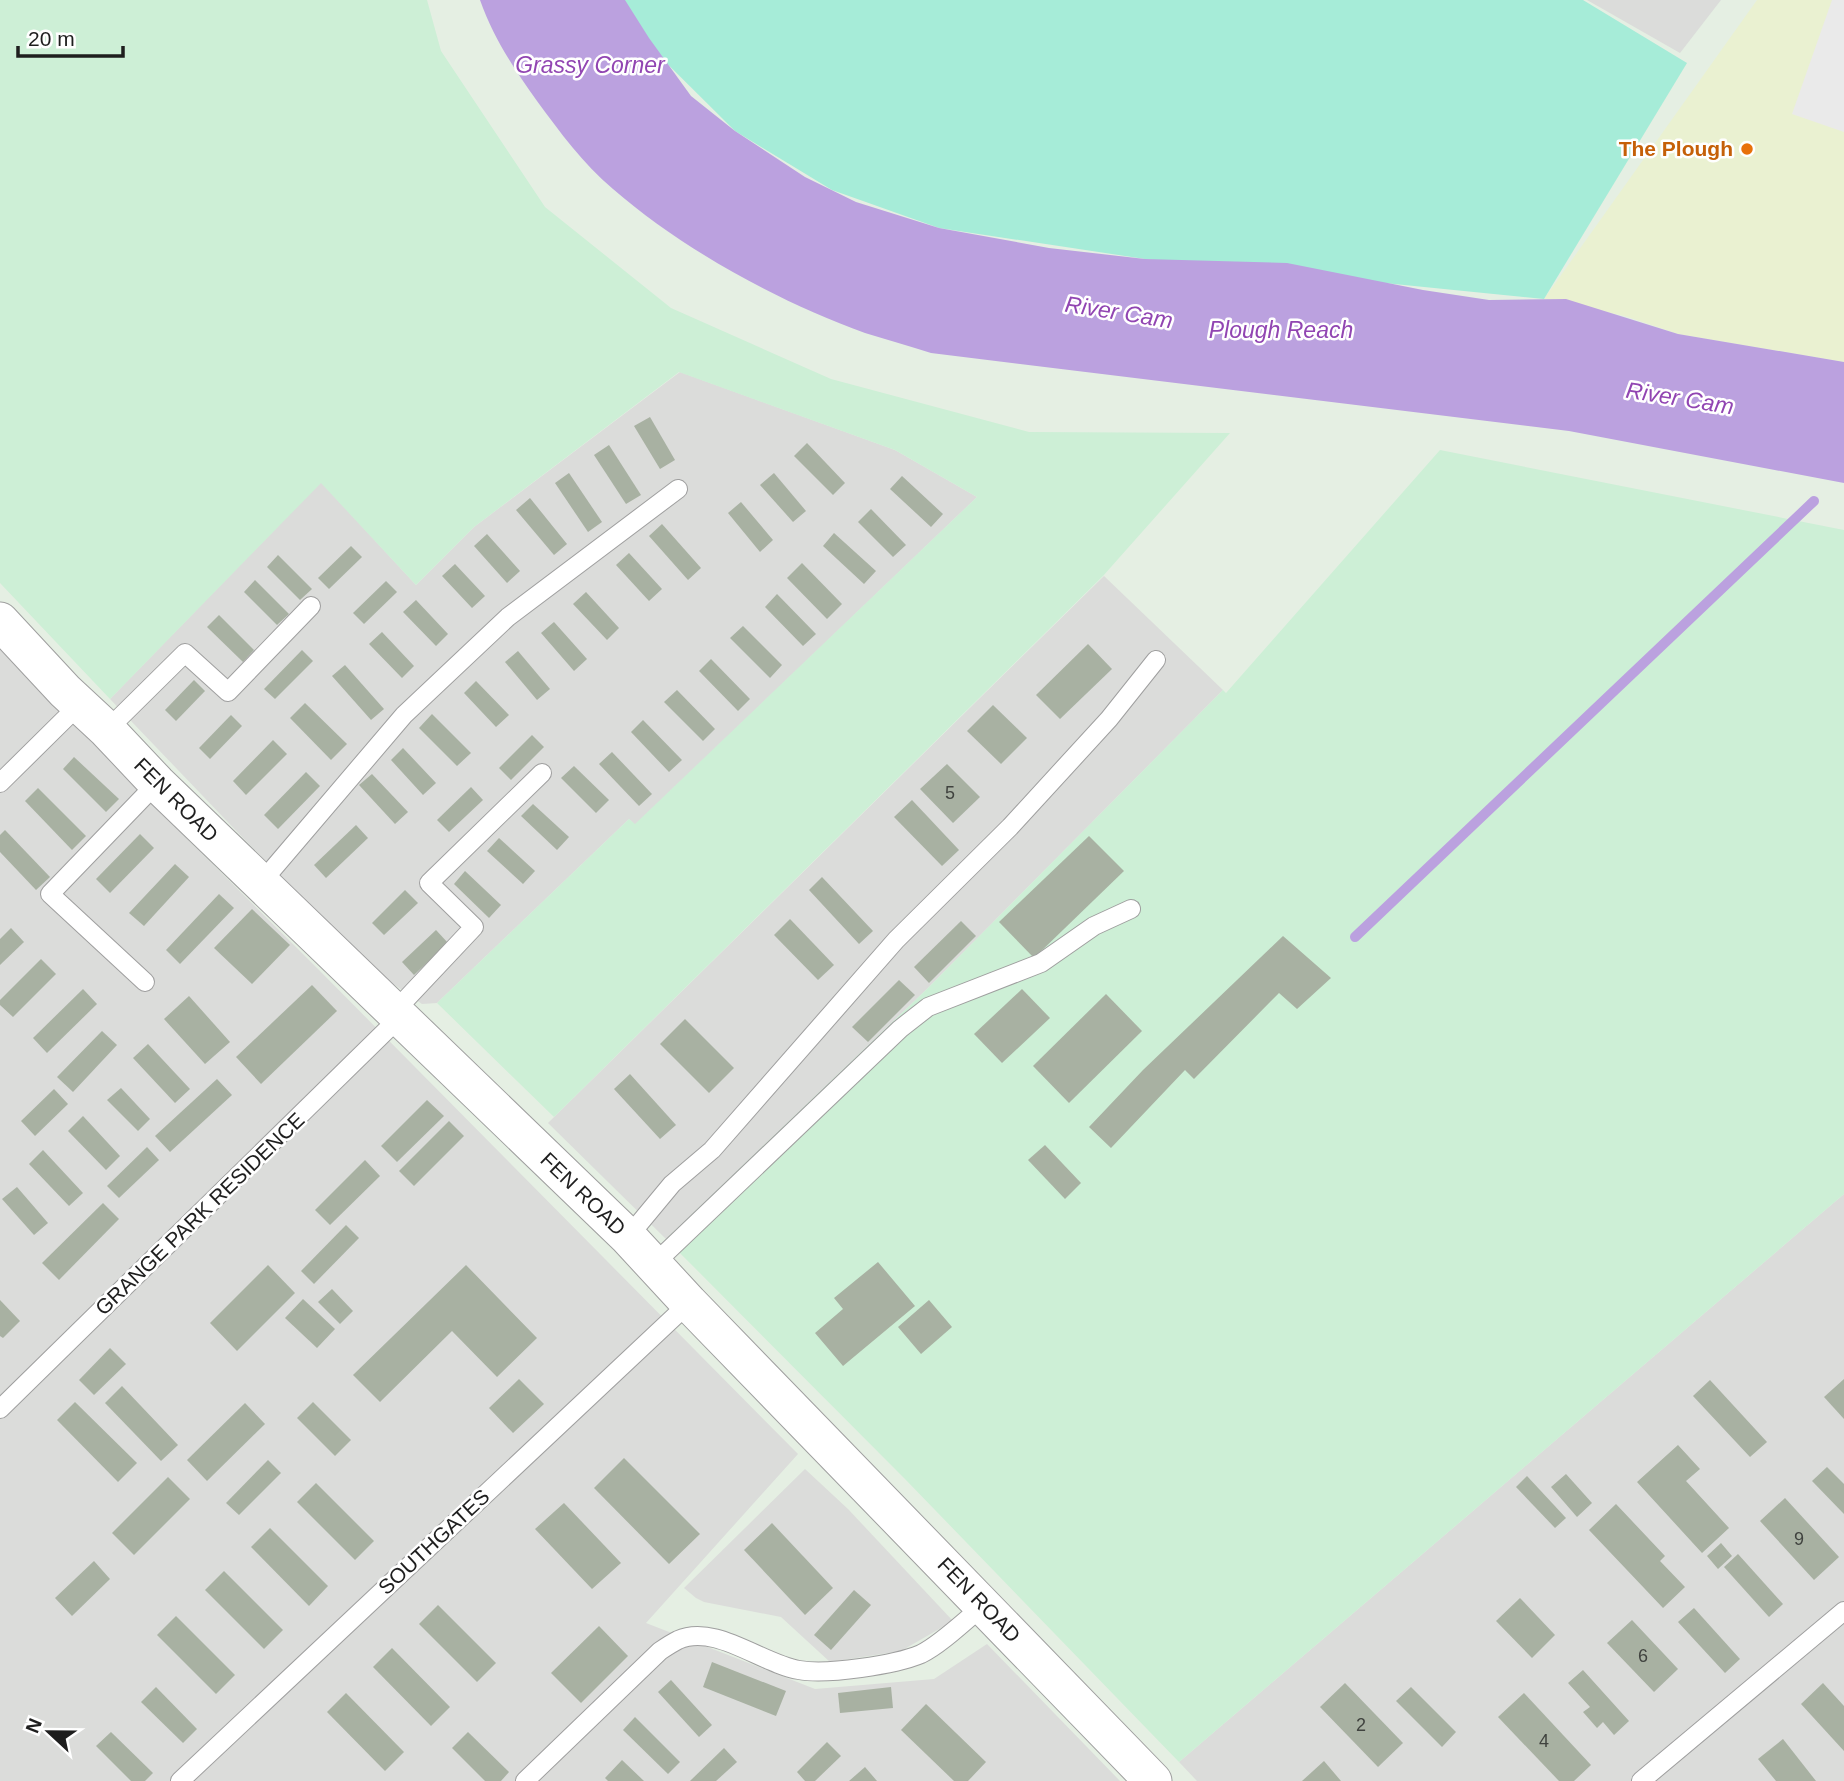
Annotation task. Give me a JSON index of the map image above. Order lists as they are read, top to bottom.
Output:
{
  "streets": {
    "street": ["FEN ROAD"],
    "lane": ["GRANGE PARK RESIDENCE", "SOUTHGATES"]
  },
  "crossings": [
    ["FEN ROAD", "GRANGE PARK RESIDENCE"],
    ["FEN ROAD", "SOUTHGATES"]
  ],
  "water": ["Grassy Corner", "River Cam", "Plough Reach"],
  "places": ["The Plough"],
  "house_numbers": [
    "5",
    "9",
    "6",
    "2",
    "4"
  ],
  "scale_bar": "20 m",
  "north": "left"
}
